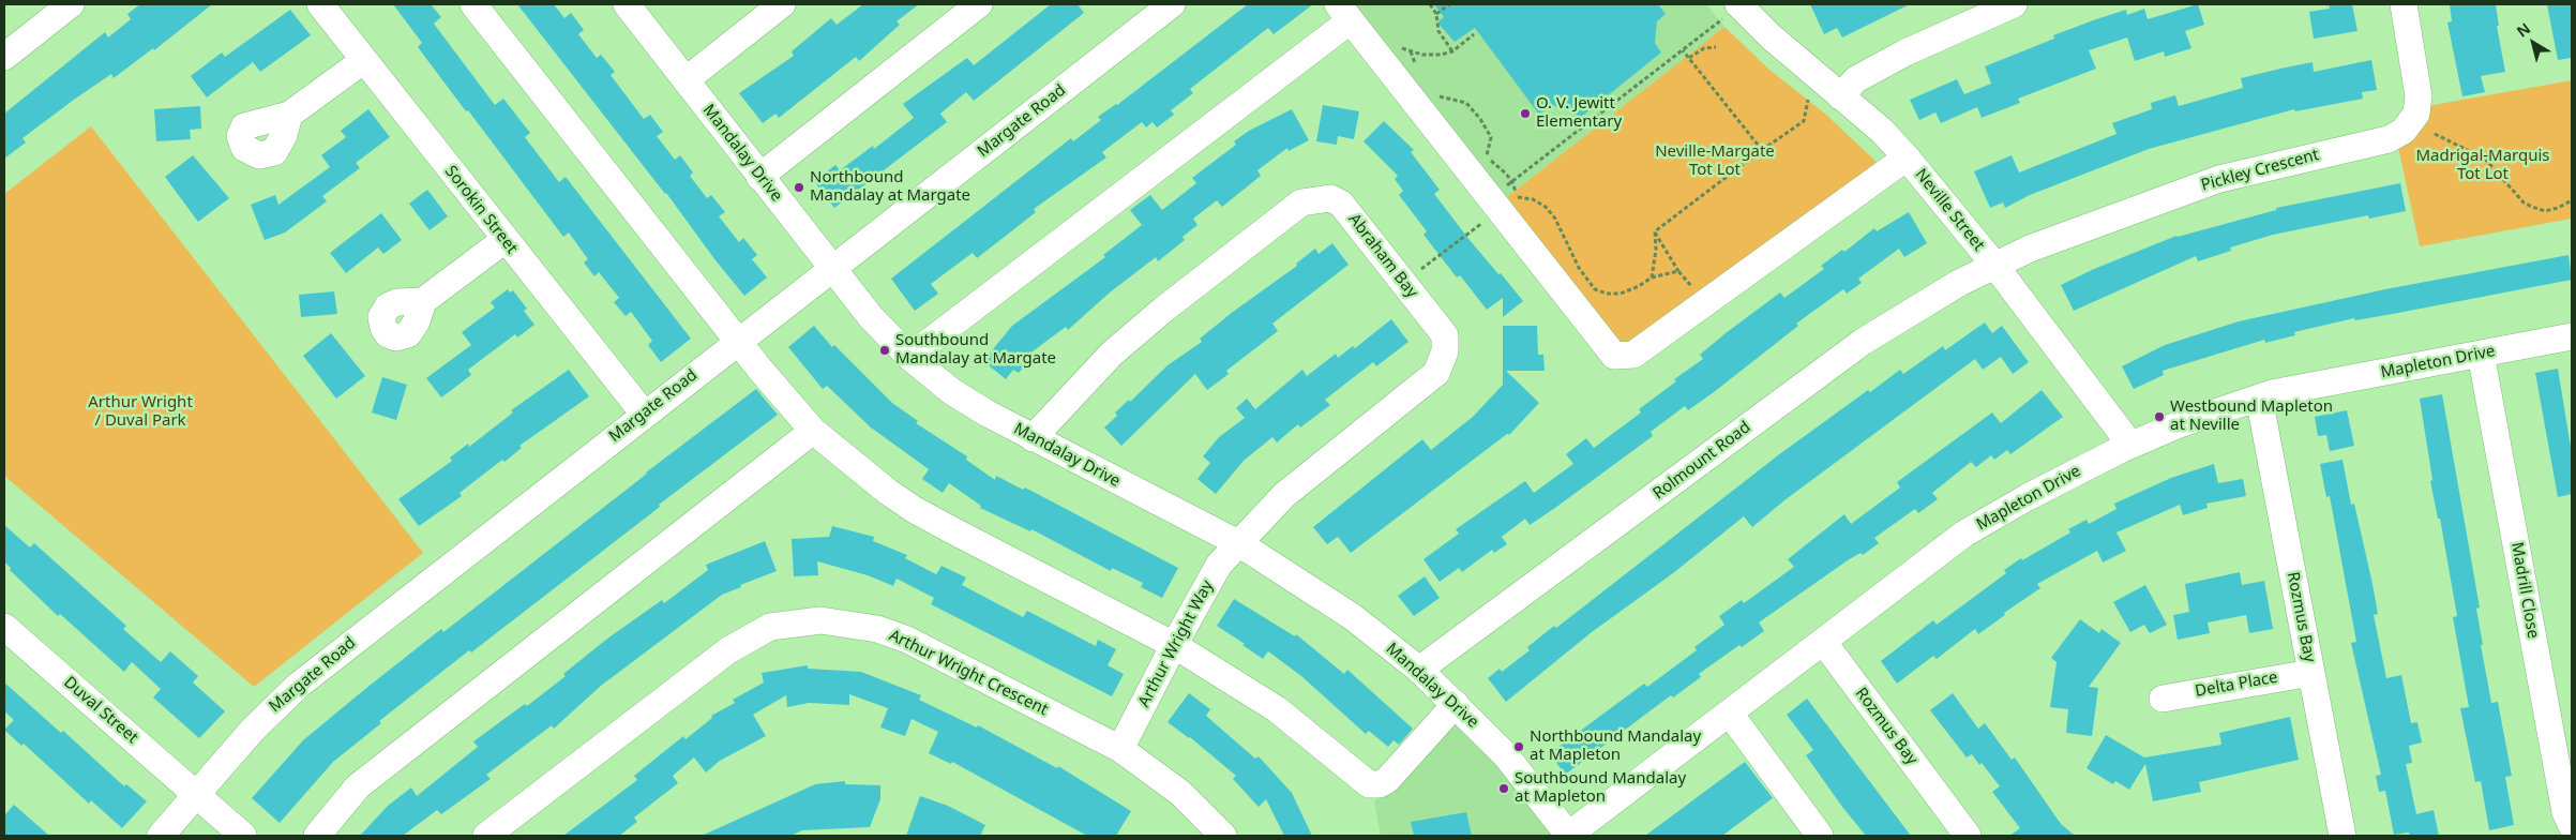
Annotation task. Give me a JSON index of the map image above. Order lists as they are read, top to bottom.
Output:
{
  "streets": {
    "street": [
      "Margate Road",
      "Mandalay Drive",
      "Pickley Crescent",
      "Sorokin Street",
      "Neville Street",
      "Abraham Bay",
      "Mapleton Drive",
      "Rolmount Road",
      "Madrill Close",
      "Rozmus Bay",
      "Arthur Wright Way",
      "Arthur Wright Crescent",
      "Delta Place",
      "Duval Street"
    ]
  },
  "crossings": [
    ["Margate Road", "Mandalay Drive"],
    ["Margate Road", "Sorokin Street"],
    ["Margate Road", "Duval Street"],
    ["Mandalay Drive", "Abraham Bay"],
    ["Mandalay Drive", "Mapleton Drive"],
    ["Mandalay Drive", "Rolmount Road"],
    ["Mandalay Drive", "Arthur Wright Way"],
    ["Pickley Crescent", "Neville Street"],
    ["Pickley Crescent", "Rolmount Road"],
    ["Neville Street", "Mapleton Drive"],
    ["Neville Street", "Rolmount Road"],
    ["Abraham Bay", "Arthur Wright Way"],
    ["Mapleton Drive", "Madrill Close"],
    ["Mapleton Drive", "Rozmus Bay"],
    ["Rozmus Bay", "Delta Place"],
    ["Arthur Wright Way", "Arthur Wright Crescent"]
  ],
  "parks": ["Neville-Margate Tot Lot", "Madrigal-Marquis Tot Lot", "Arthur Wright / Duval Park"],
  "places": [
    "O. V. Jewitt Elementary",
    "Northbound Mandalay at Margate",
    "Southbound Mandalay at Margate",
    "Westbound Mapleton at Neville",
    "Northbound Mandalay at Mapleton",
    "Southbound Mandalay at Mapleton"
  ],
  "north": "top left"
}
